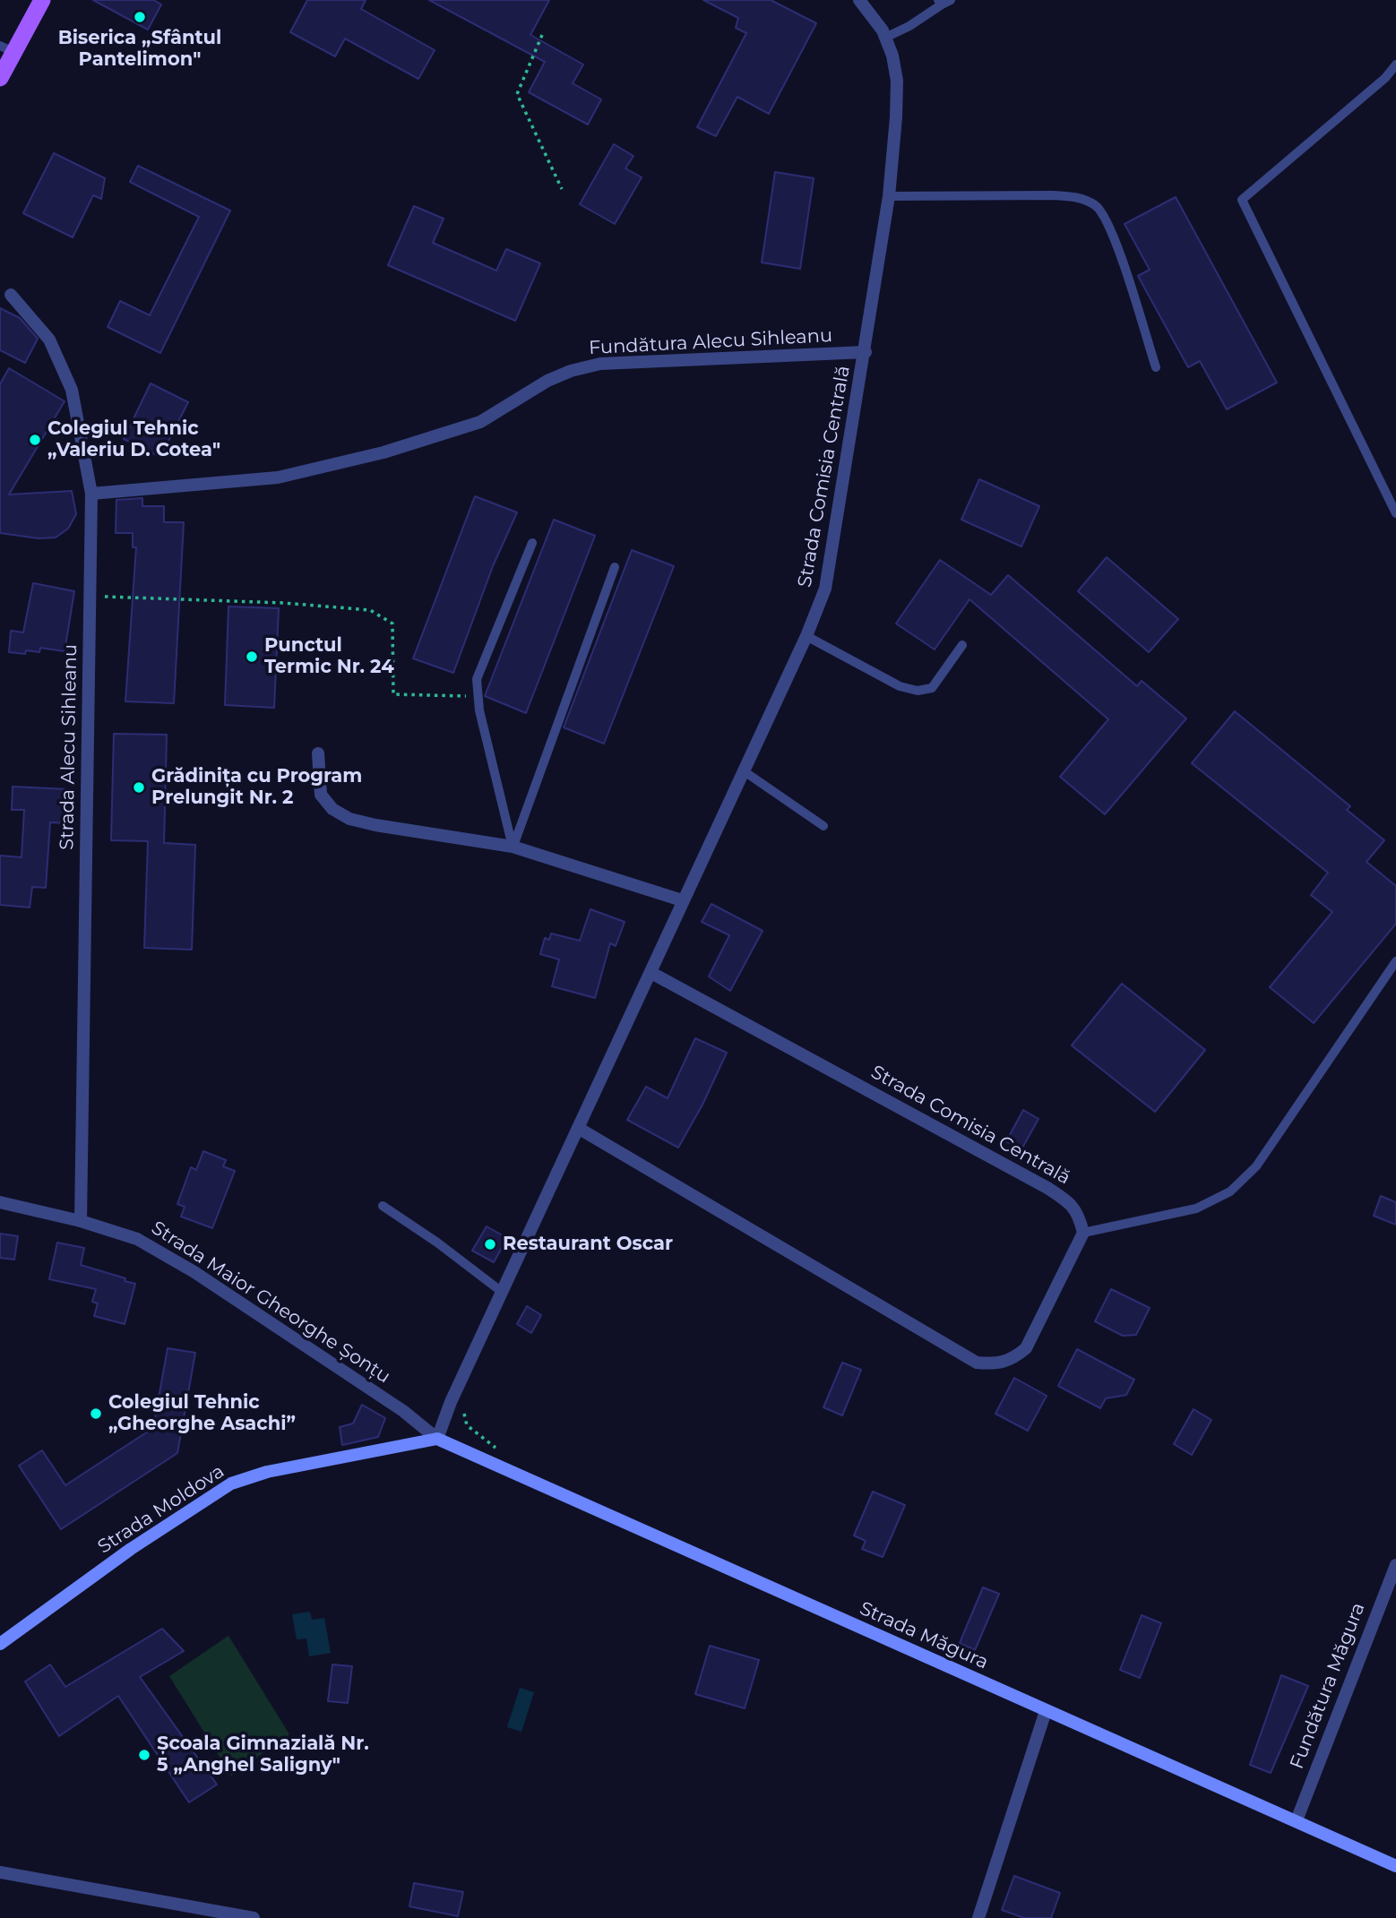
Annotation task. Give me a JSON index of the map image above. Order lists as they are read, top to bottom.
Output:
{
  "streets": {
    "main road": ["Strada Moldova", "Strada Măgura"],
    "street": [
      "Fundătura Alecu Sihleanu",
      "Strada Comisia Centrală",
      "Strada Alecu Sihleanu",
      "Strada Maior Gheorghe Șonțu",
      "Fundătura Măgura"
    ]
  },
  "crossings": [
    ["Fundătura Alecu Sihleanu", "Strada Comisia Centrală"],
    ["Fundătura Alecu Sihleanu", "Strada Alecu Sihleanu"],
    ["Strada Comisia Centrală", "Strada Maior Gheorghe Șonțu"],
    ["Strada Comisia Centrală", "Strada Moldova"],
    ["Strada Comisia Centrală", "Strada Măgura"],
    ["Strada Alecu Sihleanu", "Strada Maior Gheorghe Șonțu"],
    ["Strada Maior Gheorghe Șonțu", "Strada Moldova"],
    ["Strada Maior Gheorghe Șonțu", "Strada Măgura"],
    ["Strada Moldova", "Strada Măgura"],
    ["Strada Măgura", "Fundătura Măgura"]
  ],
  "places": [
    "Biserica „Sfântul Pantelimon\"",
    "Colegiul Tehnic „Valeriu D. Cotea\"",
    "Punctul Termic Nr. 24",
    "Grădinița cu Program Prelungit Nr. 2",
    "Restaurant Oscar",
    "Colegiul Tehnic „Gheorghe Asachi”",
    "Școala Gimnazială Nr. 5 „Anghel Saligny\""
  ]
}
